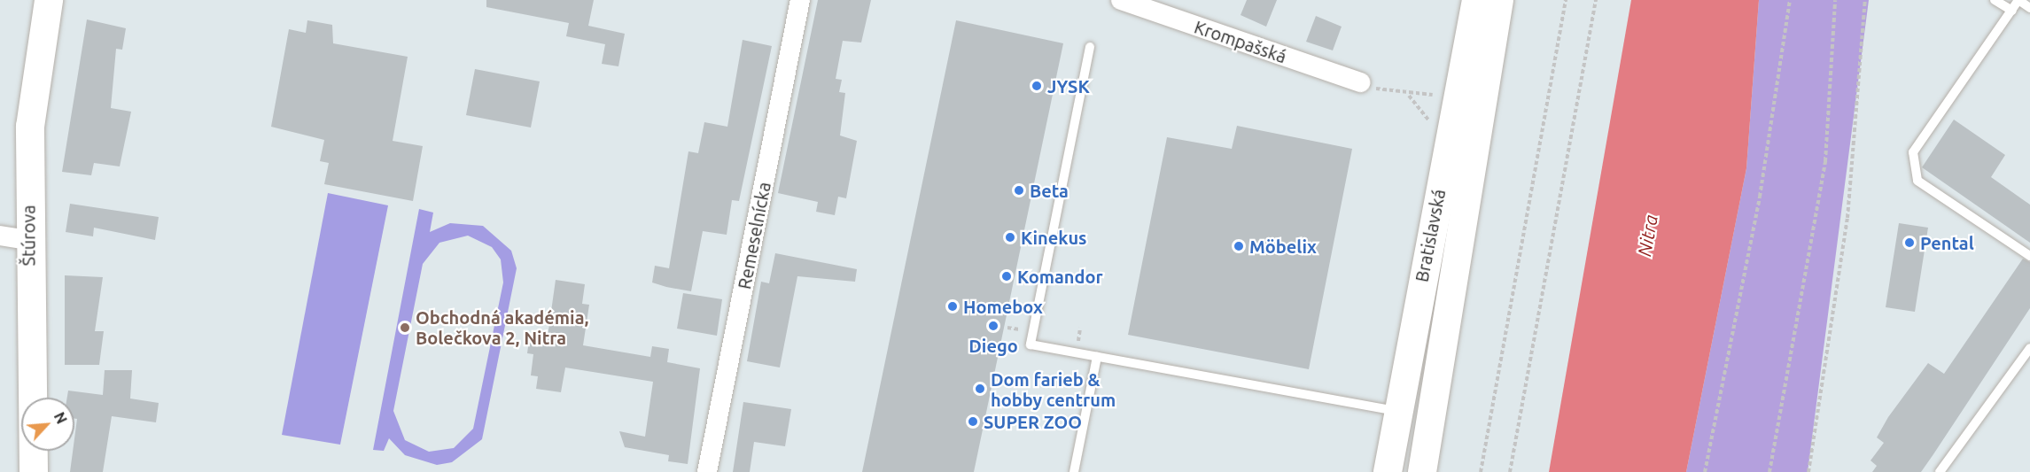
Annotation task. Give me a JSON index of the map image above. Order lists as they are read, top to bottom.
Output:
{
  "streets": {
    "main road": ["Štúrova", "Bratislavská"],
    "street": ["Krompašská", "Remeselnícka"]
  },
  "water": ["Nitra"],
  "places": [
    "JYSK",
    "Beta",
    "Kinekus",
    "Pental",
    "Möbelix",
    "Komandor",
    "Homebox",
    "Diego",
    "Obchodná akadémia, Bolečkova 2, Nitra",
    "Dom farieb & hobby centrum",
    "SUPER ZOO"
  ],
  "north": "top right"
}
